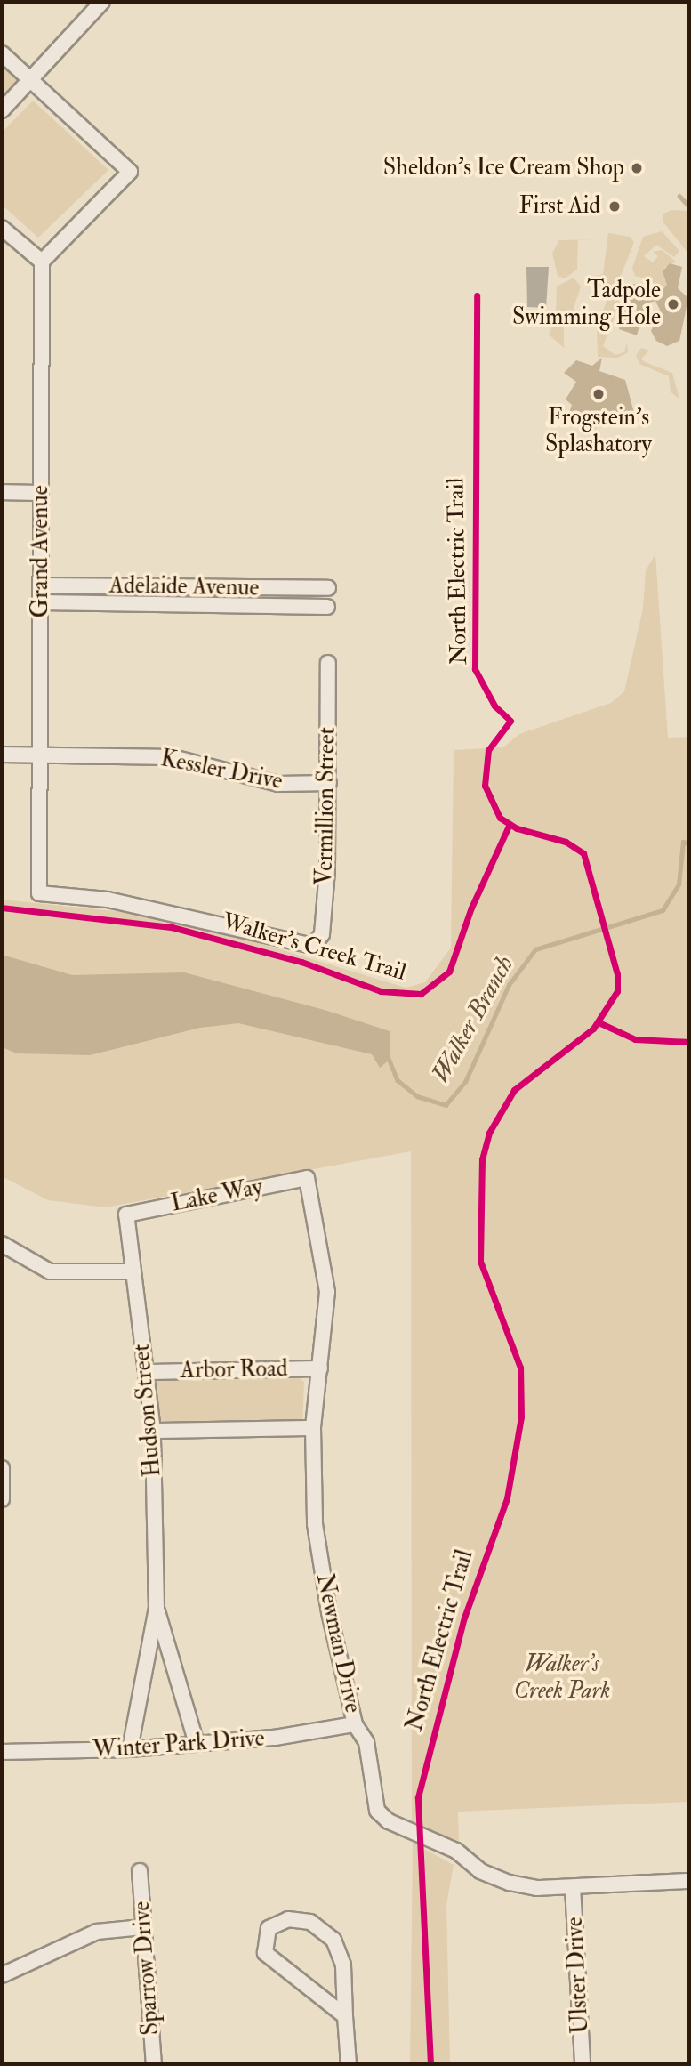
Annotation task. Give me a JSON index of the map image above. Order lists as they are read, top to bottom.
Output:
{
  "streets": {
    "street": [
      "Grand Avenue",
      "Adelaide Avenue",
      "Kessler Drive",
      "Vermillion Street",
      "Lake Way",
      "Arbor Road",
      "Hudson Street",
      "Newman Drive",
      "Winter Park Drive",
      "Sparrow Drive",
      "Ulster Drive"
    ],
    "cycle path": ["North Electric Trail", "Walker's Creek Trail"]
  },
  "crossings": [
    ["Grand Avenue", "Adelaide Avenue"],
    ["Grand Avenue", "Kessler Drive"],
    ["Grand Avenue", "Vermillion Street"],
    ["Kessler Drive", "Vermillion Street"],
    ["Lake Way", "Hudson Street"],
    ["Lake Way", "Newman Drive"],
    ["Arbor Road", "Hudson Street"],
    ["Arbor Road", "Newman Drive"],
    ["Hudson Street", "Winter Park Drive"],
    ["Newman Drive", "Winter Park Drive"],
    ["Newman Drive", "Ulster Drive"]
  ],
  "water": ["Walker Branch"],
  "parks": ["Walker's Creek Park"],
  "places": [
    "Sheldon's Ice Cream Shop",
    "First Aid",
    "Tadpole Swimming Hole",
    "Frogstein's Splashatory"
  ]
}
